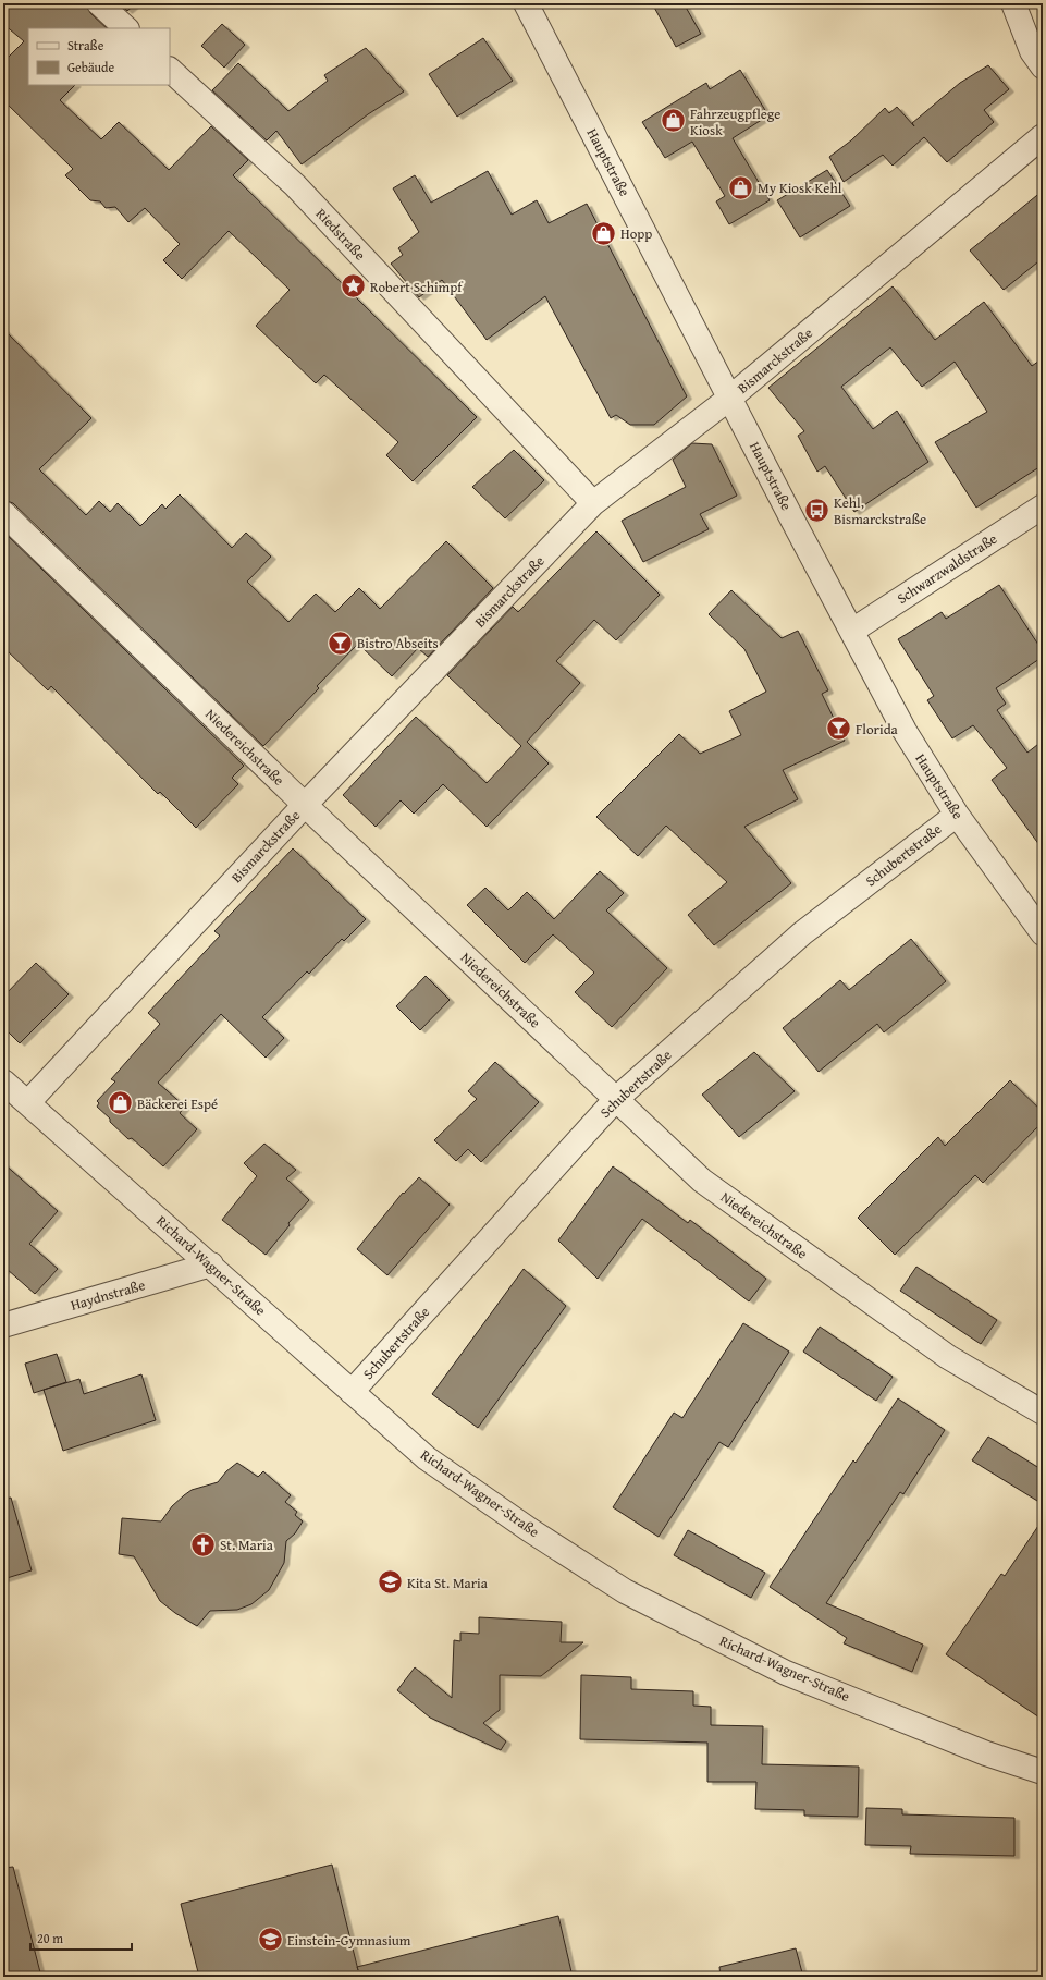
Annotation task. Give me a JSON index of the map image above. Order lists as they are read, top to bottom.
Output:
{
  "streets": {
    "street": [
      "Hauptstraße",
      "Riedstraße",
      "Bismarckstraße",
      "Schwarzwaldstraße",
      "Niedereichstraße",
      "Schubertstraße",
      "Richard-Wagner-Straße",
      "Haydnstraße"
    ]
  },
  "crossings": [
    ["Hauptstraße", "Bismarckstraße"],
    ["Hauptstraße", "Schwarzwaldstraße"],
    ["Hauptstraße", "Schubertstraße"],
    ["Riedstraße", "Bismarckstraße"],
    ["Bismarckstraße", "Niedereichstraße"],
    ["Bismarckstraße", "Richard-Wagner-Straße"],
    ["Niedereichstraße", "Schubertstraße"],
    ["Schubertstraße", "Richard-Wagner-Straße"],
    ["Richard-Wagner-Straße", "Haydnstraße"]
  ],
  "places": {
    "shop": [
      "Fahrzeugpflege Kiosk",
      "My Kiosk Kehl",
      "Hopp",
      "Bäckerei Espé"
    ],
    "place": ["Robert Schimpf"],
    "bus stop": ["Kehl, Bismarckstraße"],
    "bar": ["Bistro Abseits", "Florida"],
    "church": ["St. Maria"],
    "school or university": ["Kita St. Maria", "Einstein-Gymnasium"]
  },
  "legend": ["Straße", "Gebäude"],
  "scale_bar": "20 m"
}
